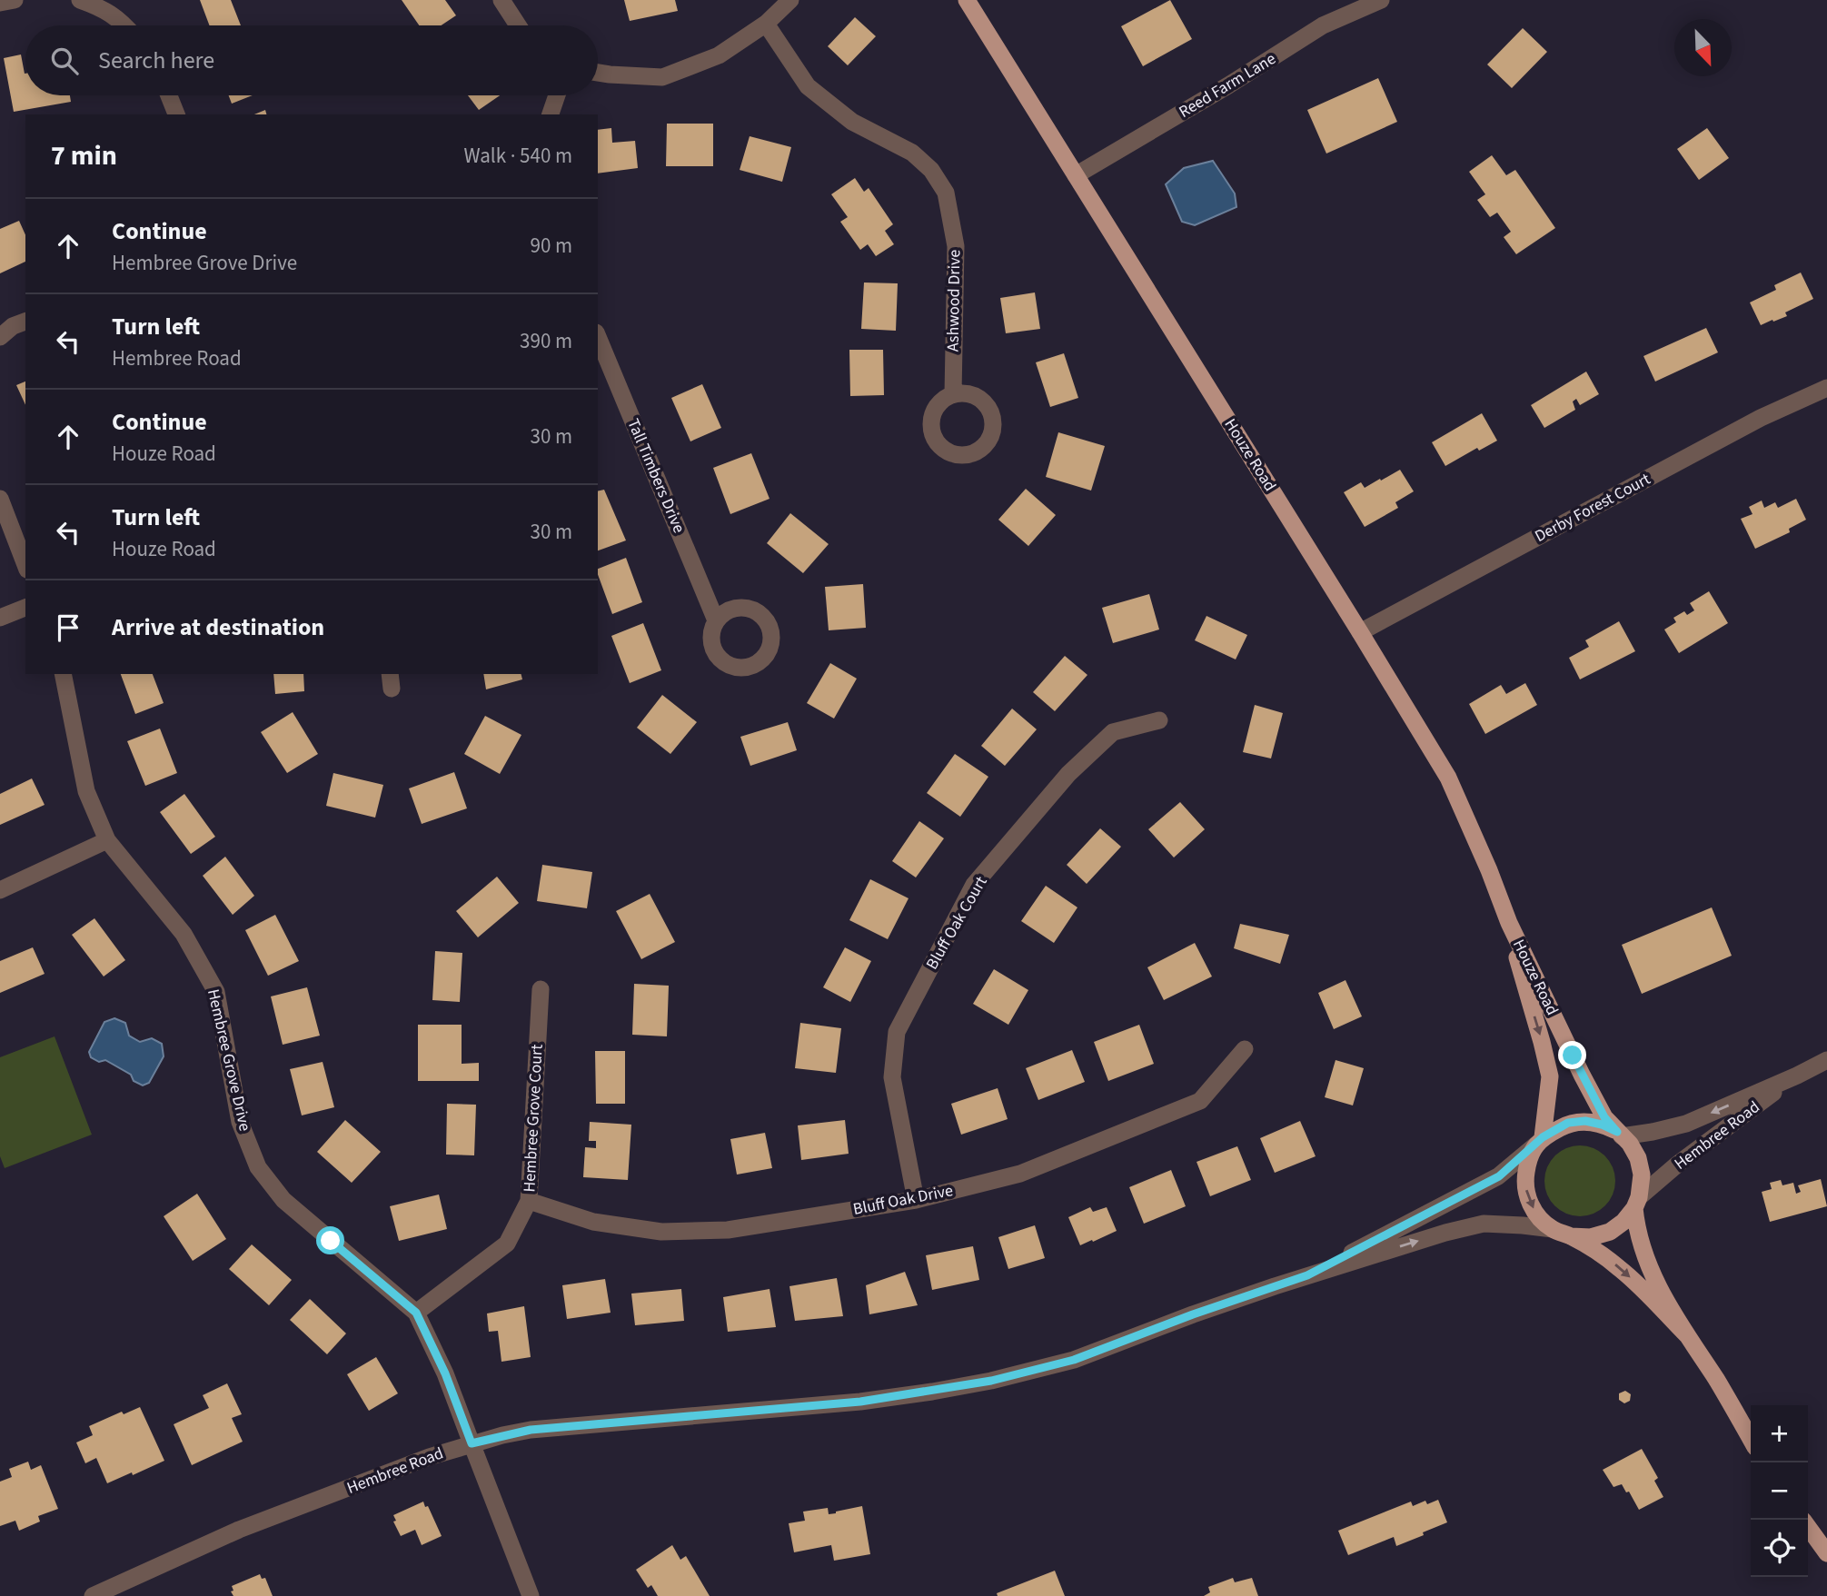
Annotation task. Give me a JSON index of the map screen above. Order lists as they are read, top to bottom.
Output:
{
  "streets": {
    "main road": ["Houze Road"],
    "street": [
      "Reed Farm Lane",
      "Ashwood Drive",
      "Tall Timbers Drive",
      "Derby Forest Court",
      "Bluff Oak Court",
      "Hembree Grove Drive",
      "Hembree Grove Court",
      "Hembree Road",
      "Bluff Oak Drive"
    ]
  },
  "crossings": [
    ["Reed Farm Lane", "Houze Road"],
    ["Houze Road", "Derby Forest Court"],
    ["Houze Road", "Hembree Road"],
    ["Bluff Oak Court", "Bluff Oak Drive"],
    ["Hembree Grove Drive", "Hembree Grove Court"],
    ["Hembree Grove Drive", "Hembree Road"],
    ["Hembree Grove Court", "Bluff Oak Drive"]
  ],
  "north": "bottom right",
  "page": {
    "search": "Search here",
    "heading": ["7 min", "Walk · 540 m"],
    "list": [
      ["Continue", "Hembree Grove Drive", "90 m"],
      ["Turn left", "Hembree Road", "390 m"],
      ["Continue", "Houze Road", "30 m"],
      ["Turn left", "Houze Road", "30 m"],
      "Arrive at destination"
    ],
    "map_buttons": ["+", "−"]
  }
}
